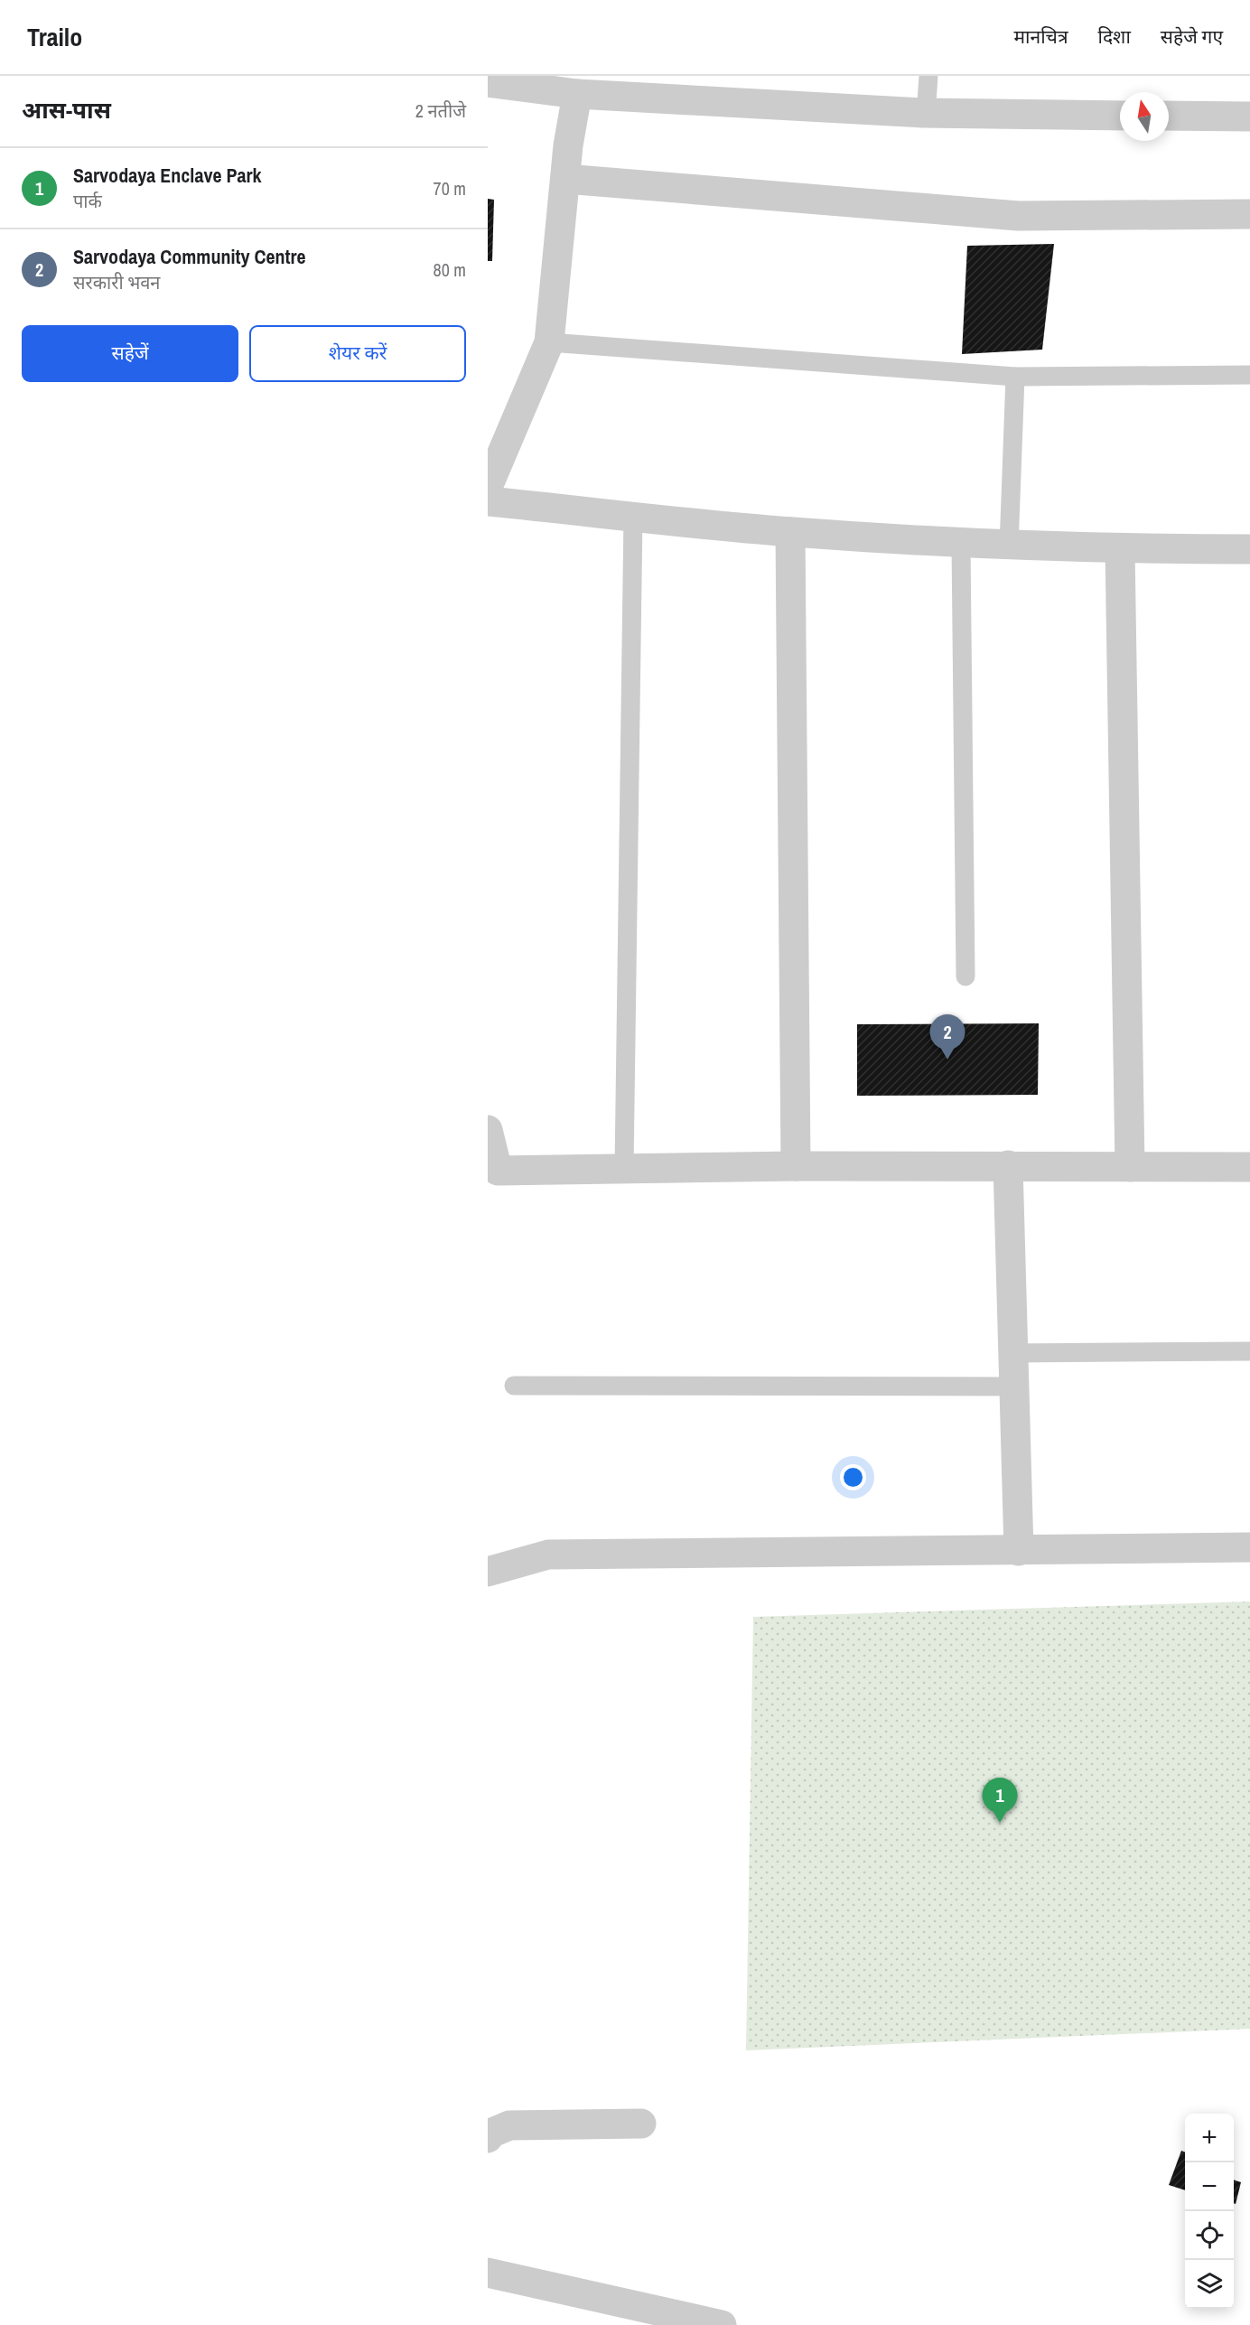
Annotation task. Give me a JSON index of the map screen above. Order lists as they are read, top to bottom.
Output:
{
  "north": "top",
  "page": {
    "header": "Trailo",
    "nav": ["मानचित्र", "दिशा", "सहेजे गए"],
    "heading": ["आस-पास", "2 नतीजे"],
    "list": [
      {
        "mark": "1",
        "name": "Sarvodaya Enclave Park",
        "note": "पार्क",
        "value": "70 m"
      },
      {
        "mark": "2",
        "name": "Sarvodaya Community Centre",
        "note": "सरकारी भवन",
        "value": "80 m"
      }
    ],
    "buttons": ["सहेजें", "शेयर करें"],
    "pins": ["2", "1"],
    "map_buttons": ["+", "−"]
  }
}
